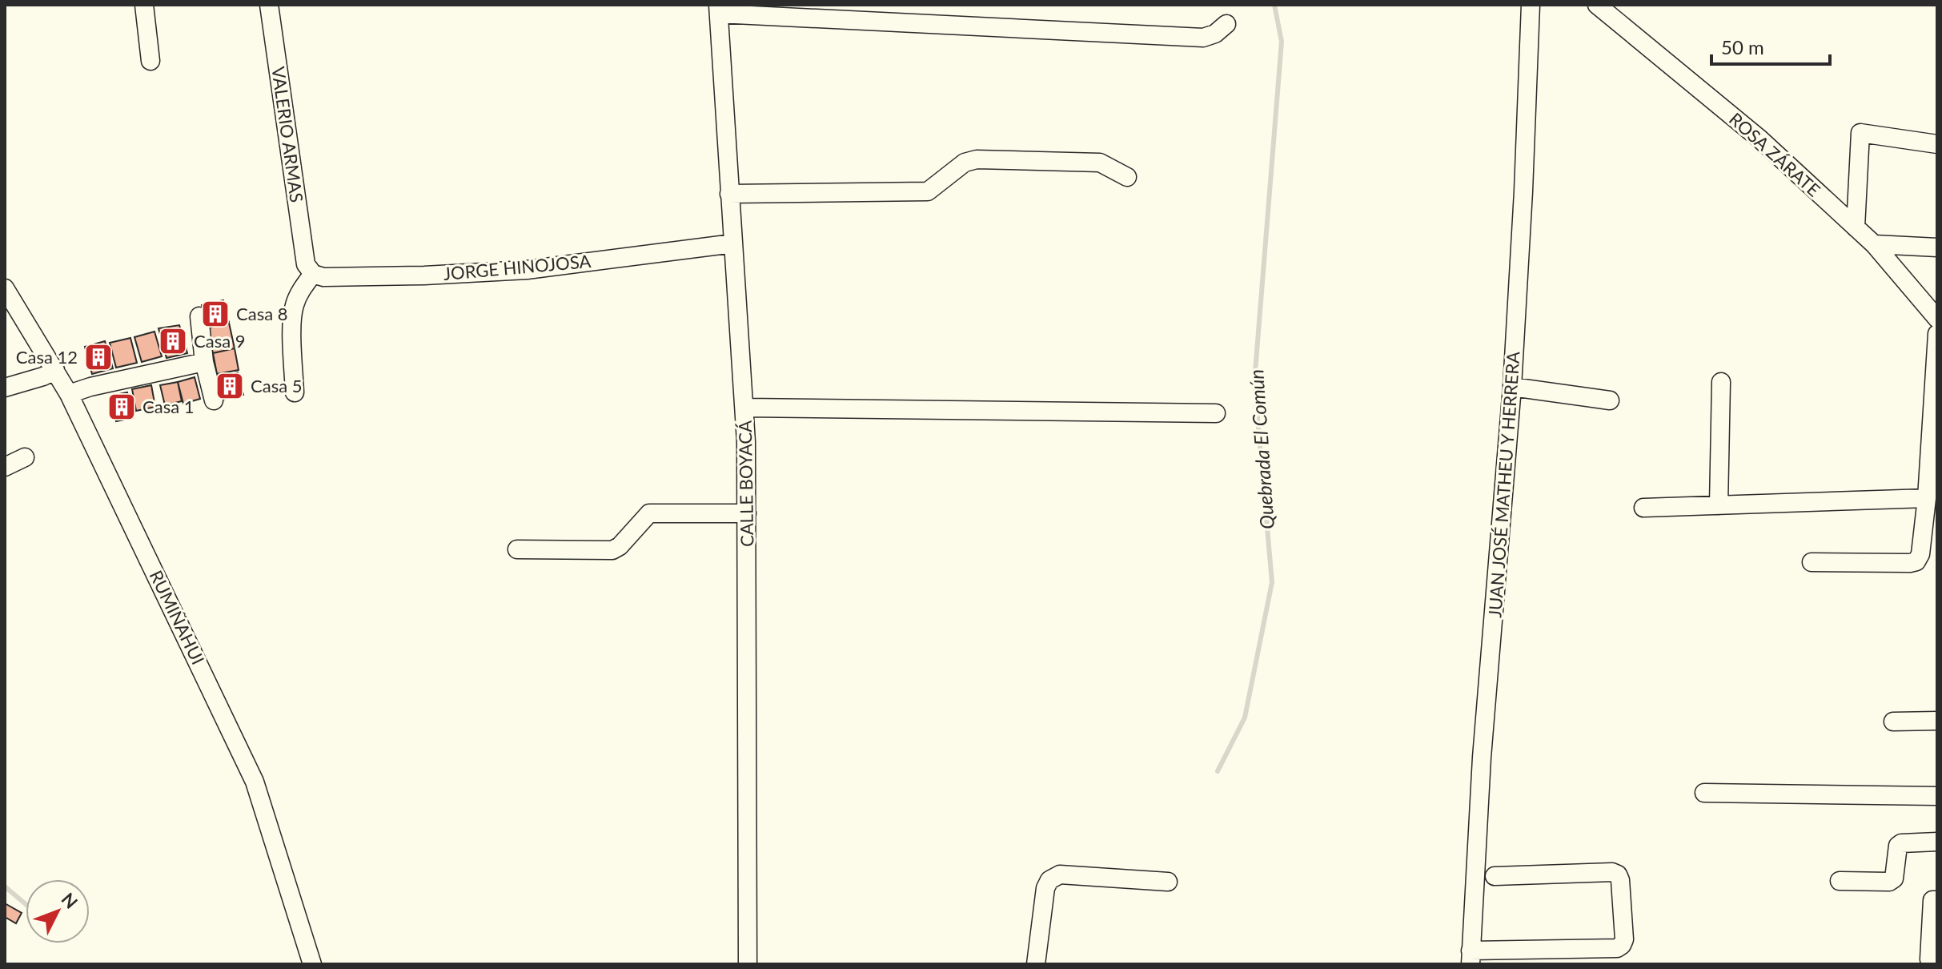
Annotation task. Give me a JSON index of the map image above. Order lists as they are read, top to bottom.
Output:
{
  "streets": {
    "street": [
      "VALERIO ARMAS",
      "ROSA ZÁRATE",
      "JORGE HINOJOSA",
      "CALLE BOYACÁ",
      "JUAN JOSÉ MATHEU Y HERRERA",
      "RUMIÑAHUI"
    ]
  },
  "crossings": [
    ["VALERIO ARMAS", "JORGE HINOJOSA"],
    ["JORGE HINOJOSA", "CALLE BOYACÁ"]
  ],
  "water": ["Quebrada El Común"],
  "places": {
    "building": [
      "Casa 8",
      "Casa 9",
      "Casa 12",
      "Casa 5",
      "Casa 1"
    ]
  },
  "scale_bar": "50 m",
  "north": "top right"
}
